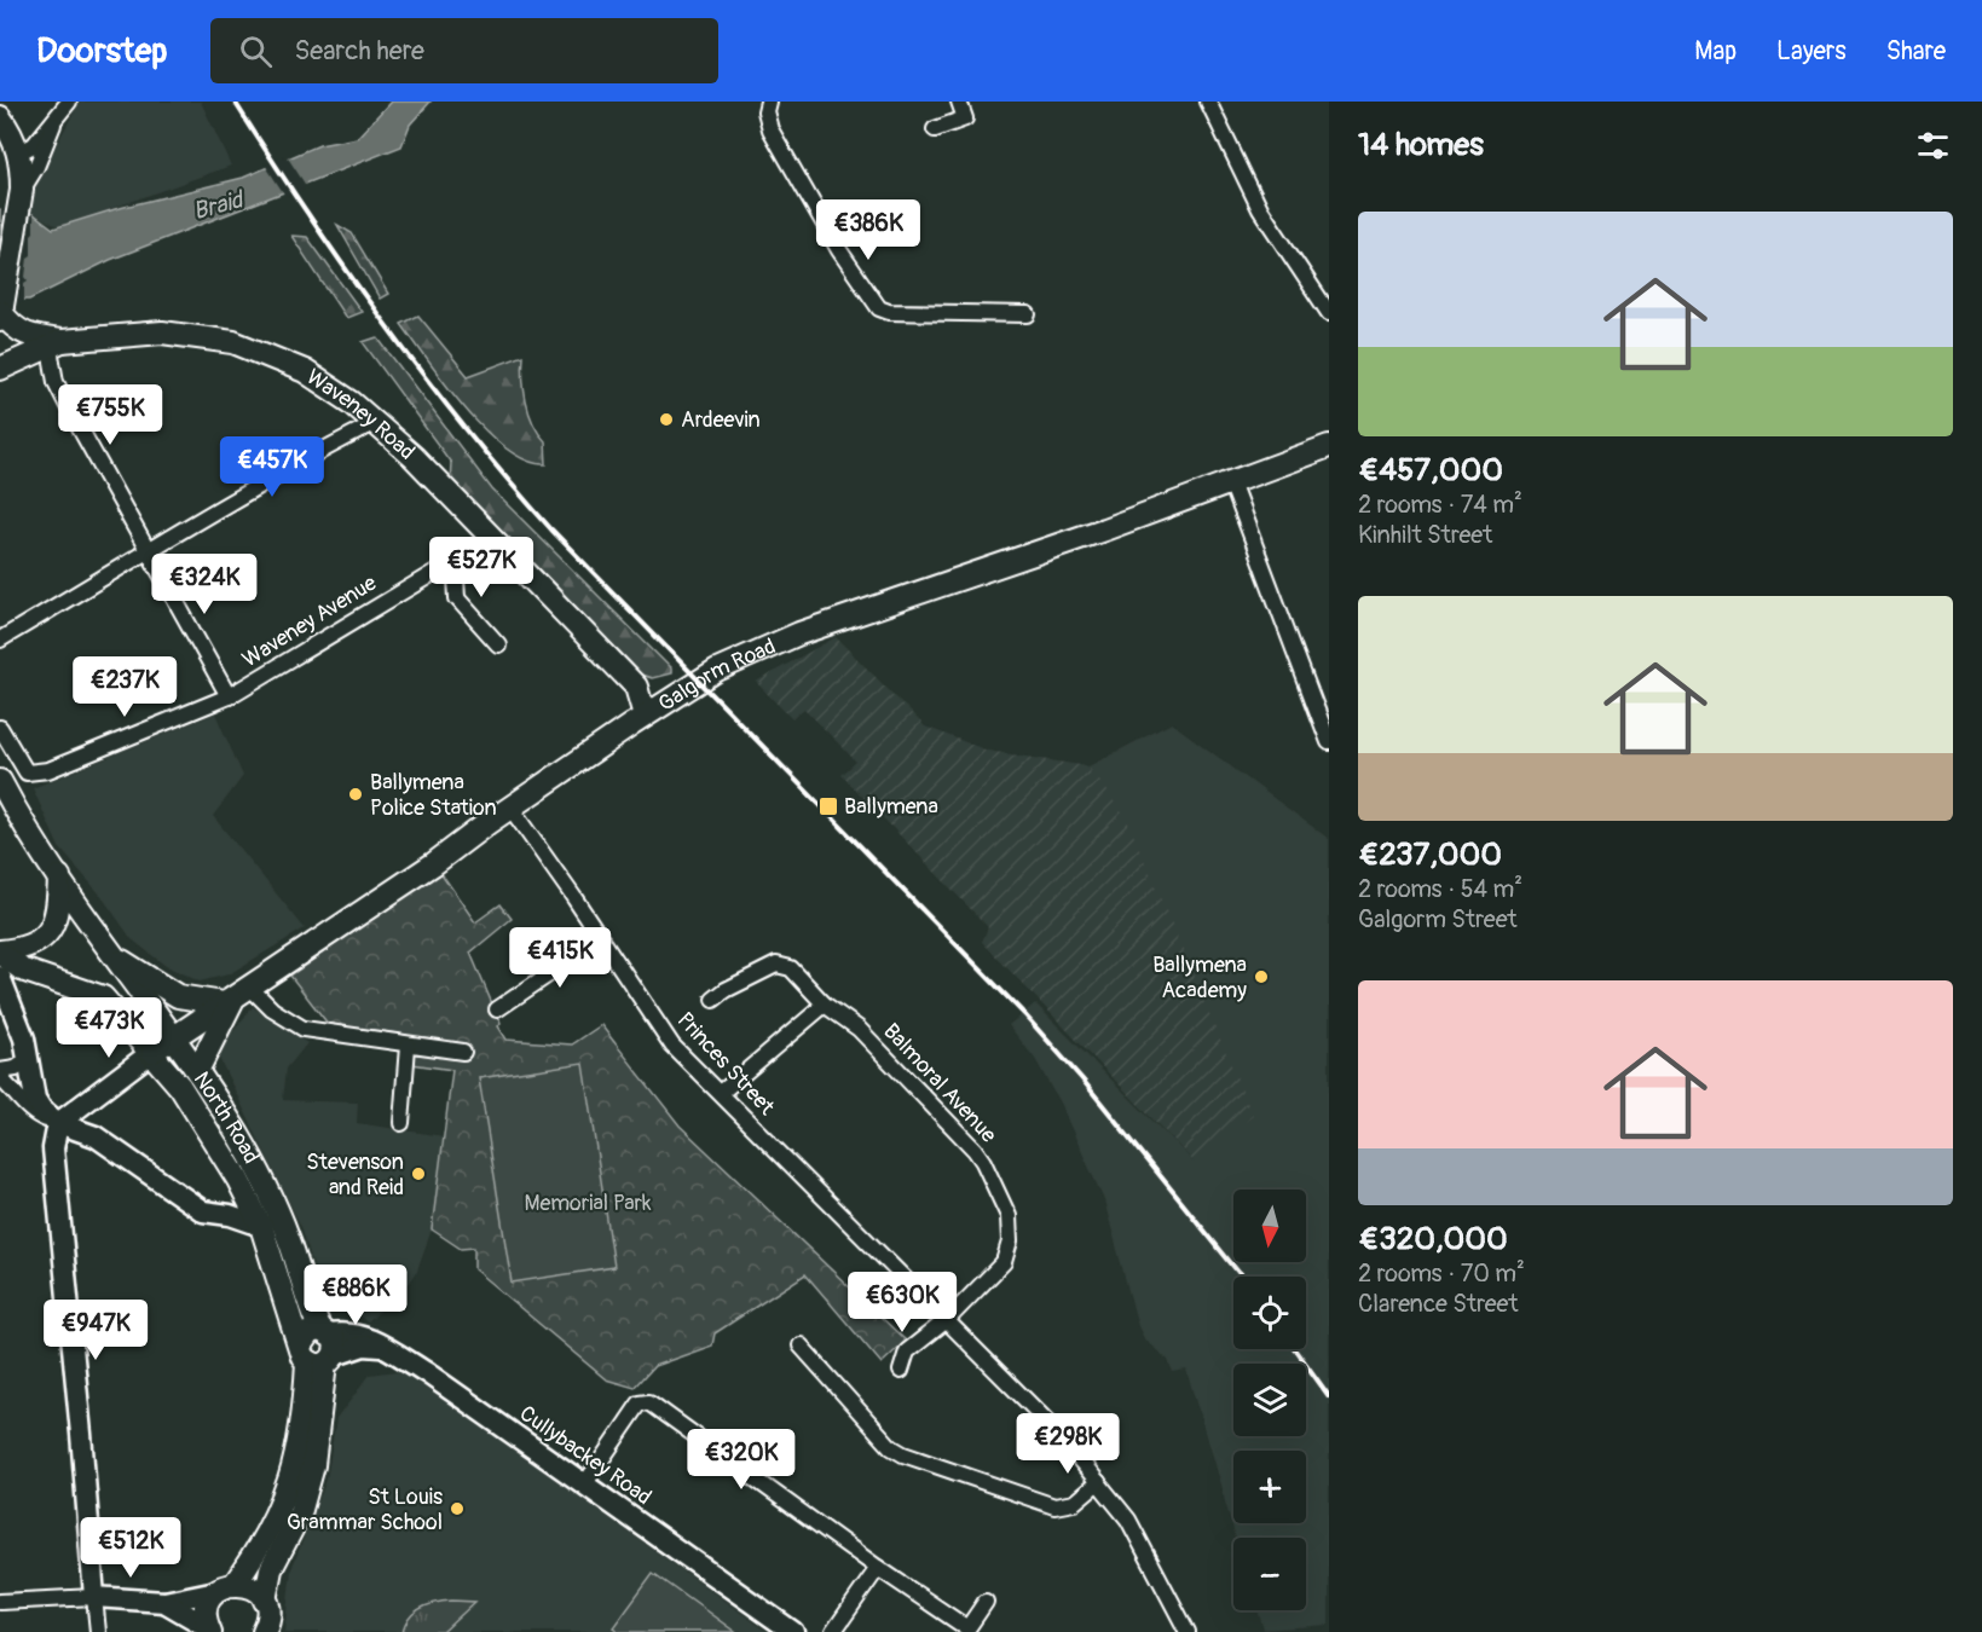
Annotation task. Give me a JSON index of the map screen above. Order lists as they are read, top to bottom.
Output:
{
  "streets": {
    "main road": ["Waveney Road", "Galgorm Road", "North Road"],
    "street": [
      "Waveney Avenue",
      "Princes Street",
      "Balmoral Avenue",
      "Cullybackey Road"
    ]
  },
  "crossings": [
    ["Waveney Road", "Waveney Avenue"],
    ["Waveney Road", "Galgorm Road"],
    ["Galgorm Road", "Princes Street"],
    ["Galgorm Road", "North Road"],
    ["Princes Street", "Balmoral Avenue"],
    ["North Road", "Cullybackey Road"]
  ],
  "water": ["Braid"],
  "parks": ["Memorial Park"],
  "places": {
    "other": [
      "Ardeevin",
      "Ballymena Police Station",
      "Ballymena Academy",
      "Stevenson and Reid",
      "St Louis Grammar School"
    ],
    "transit": ["Ballymena"]
  },
  "north": "bottom",
  "page": {
    "header": "Doorstep",
    "search": "Search here",
    "nav": ["Map", "Layers", "Share"],
    "heading": "14 homes",
    "list": [
      {
        "name": "€457,000",
        "note": "2 rooms · 74 m² · Kinhilt Street"
      },
      {
        "name": "€237,000",
        "note": "2 rooms · 54 m² · Galgorm Street"
      },
      {
        "name": "€320,000",
        "note": "2 rooms · 70 m² · Clarence Street"
      }
    ],
    "price": [
      "€386K",
      "€755K",
      "€457K",
      "€527K",
      "€324K",
      "€237K",
      "€415K",
      "€473K",
      "€886K",
      "€630K",
      "€947K",
      "€298K",
      "€320K",
      "€512K"
    ],
    "map_buttons": ["+", "−"]
  }
}
